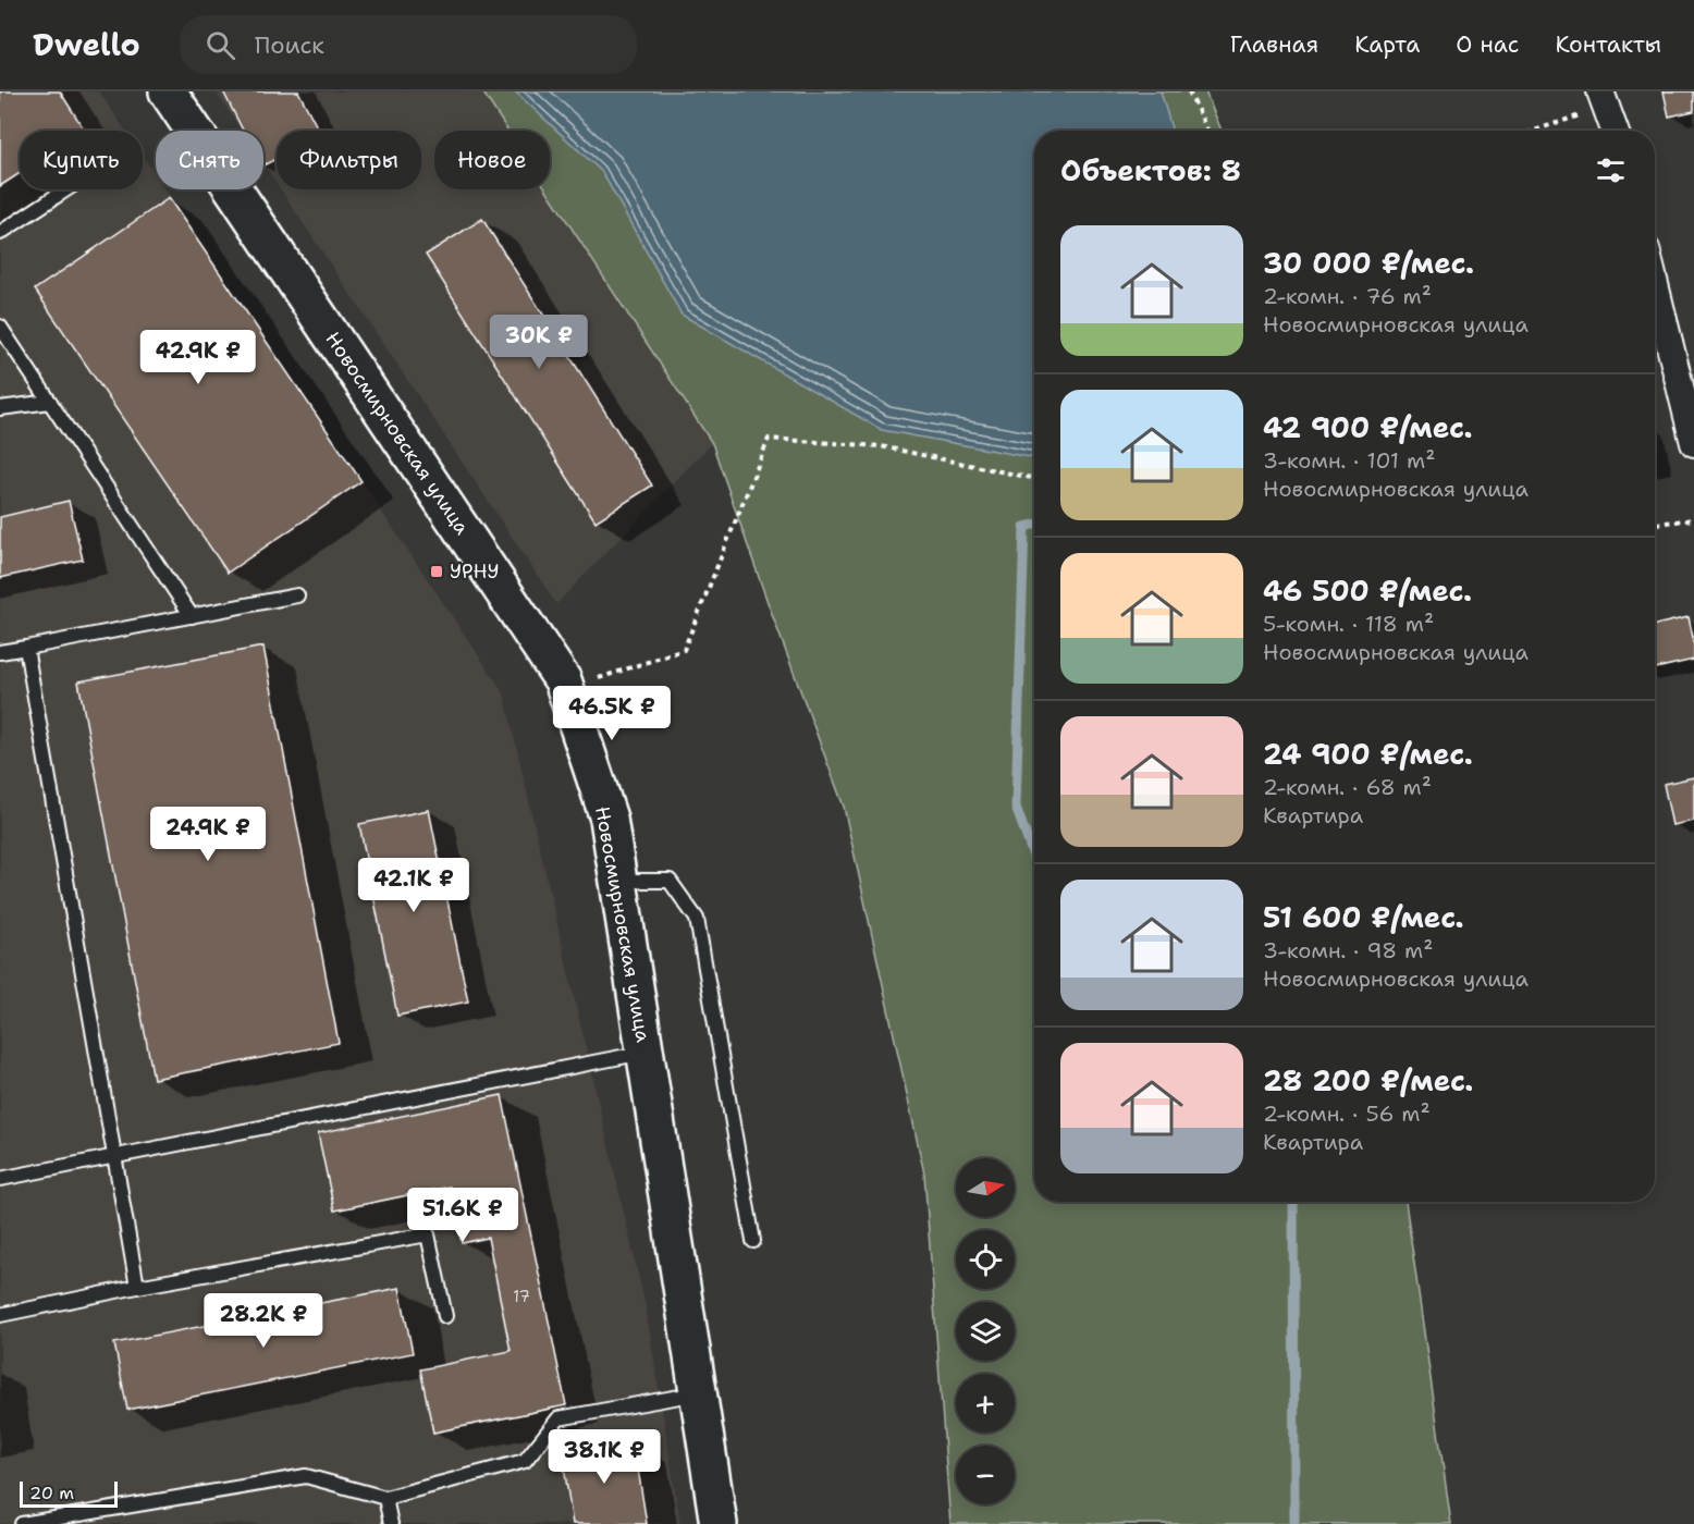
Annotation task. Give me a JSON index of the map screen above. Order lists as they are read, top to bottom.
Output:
{
  "streets": {
    "street": ["Новосмирновская улица"]
  },
  "places": {
    "transit": ["УРНУ"]
  },
  "house_numbers": ["17"],
  "scale_bar": "20 m",
  "north": "right",
  "page": {
    "header": "Dwello",
    "search": "Поиск",
    "nav": [
      "Главная",
      "Карта",
      "О нас",
      "Контакты"
    ],
    "chip": [
      "Купить",
      "Снять",
      "Фильтры",
      "Новое"
    ],
    "heading": "Объектов: 8",
    "list": [
      {
        "name": "30 000 ₽/мес.",
        "note": "2-комн. · 76 m² · Новосмирновская улица"
      },
      {
        "name": "42 900 ₽/мес.",
        "note": "3-комн. · 101 m² · Новосмирновская улица"
      },
      {
        "name": "46 500 ₽/мес.",
        "note": "5-комн. · 118 m² · Новосмирновская улица"
      },
      {
        "name": "24 900 ₽/мес.",
        "note": "2-комн. · 68 m² · Квартира"
      },
      {
        "name": "51 600 ₽/мес.",
        "note": "3-комн. · 98 m² · Новосмирновская улица"
      },
      {
        "name": "28 200 ₽/мес.",
        "note": "2-комн. · 56 m² · Квартира"
      }
    ],
    "price": [
      "30K ₽",
      "42.9K ₽",
      "46.5K ₽",
      "24.9K ₽",
      "42.1K ₽",
      "51.6K ₽",
      "28.2K ₽",
      "38.1K ₽"
    ],
    "map_buttons": ["+", "−"],
    "scale": "20 m"
  }
}
